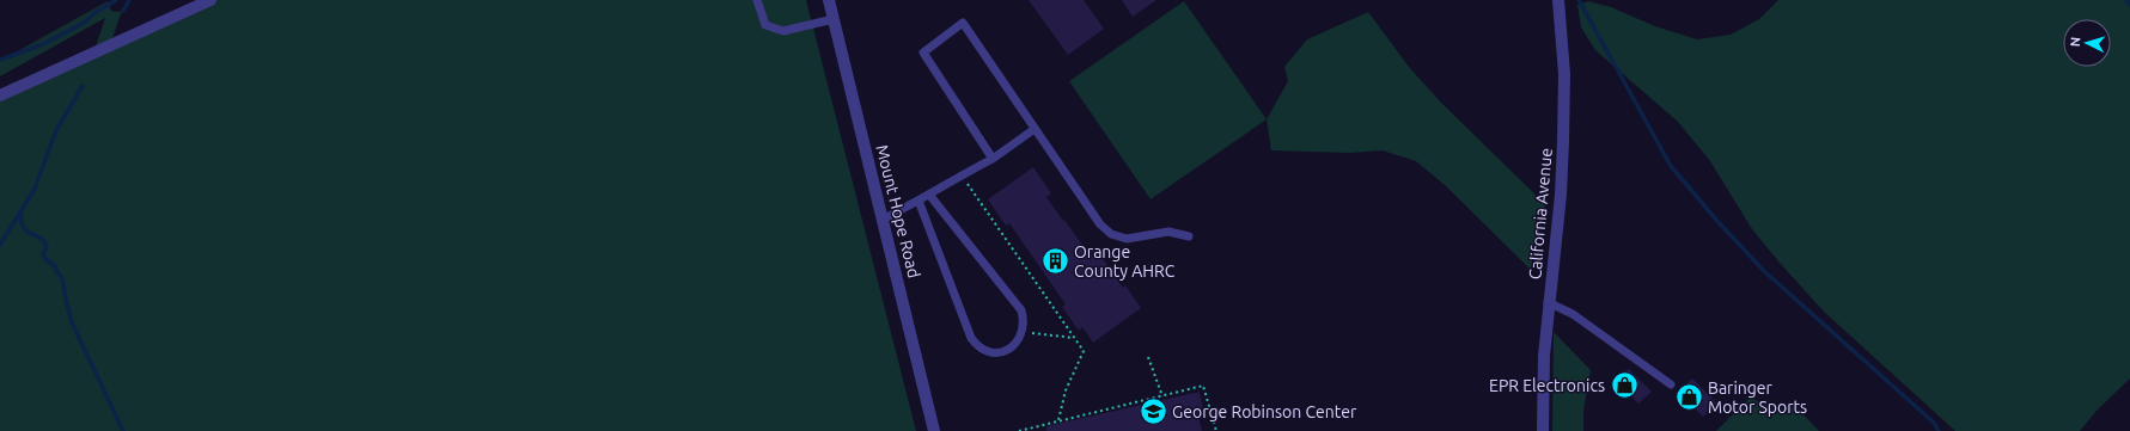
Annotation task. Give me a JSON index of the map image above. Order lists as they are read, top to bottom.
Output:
{
  "streets": {
    "street": ["Mount Hope Road", "California Avenue"]
  },
  "places": {
    "building": ["Orange County AHRC"],
    "shop": ["EPR Electronics", "Baringer Motor Sports"],
    "school or university": ["George Robinson Center"]
  },
  "north": "left"
}
